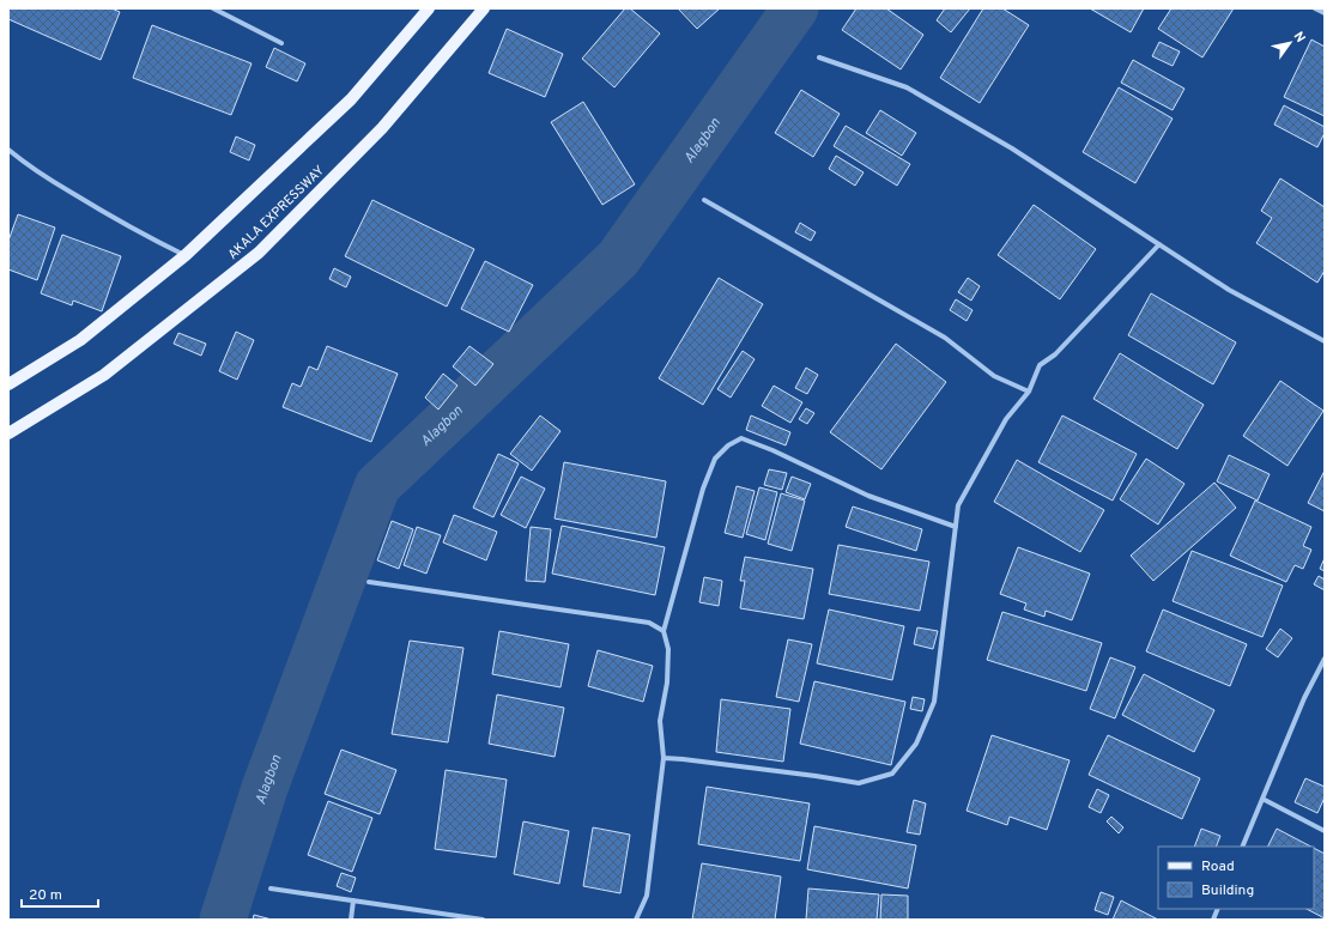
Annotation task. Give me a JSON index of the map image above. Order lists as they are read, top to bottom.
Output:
{
  "streets": {
    "main road": ["AKALA EXPRESSWAY"]
  },
  "water": ["Alagbon"],
  "legend": ["Road", "Building"],
  "scale_bar": "20 m",
  "north": "top right"
}
